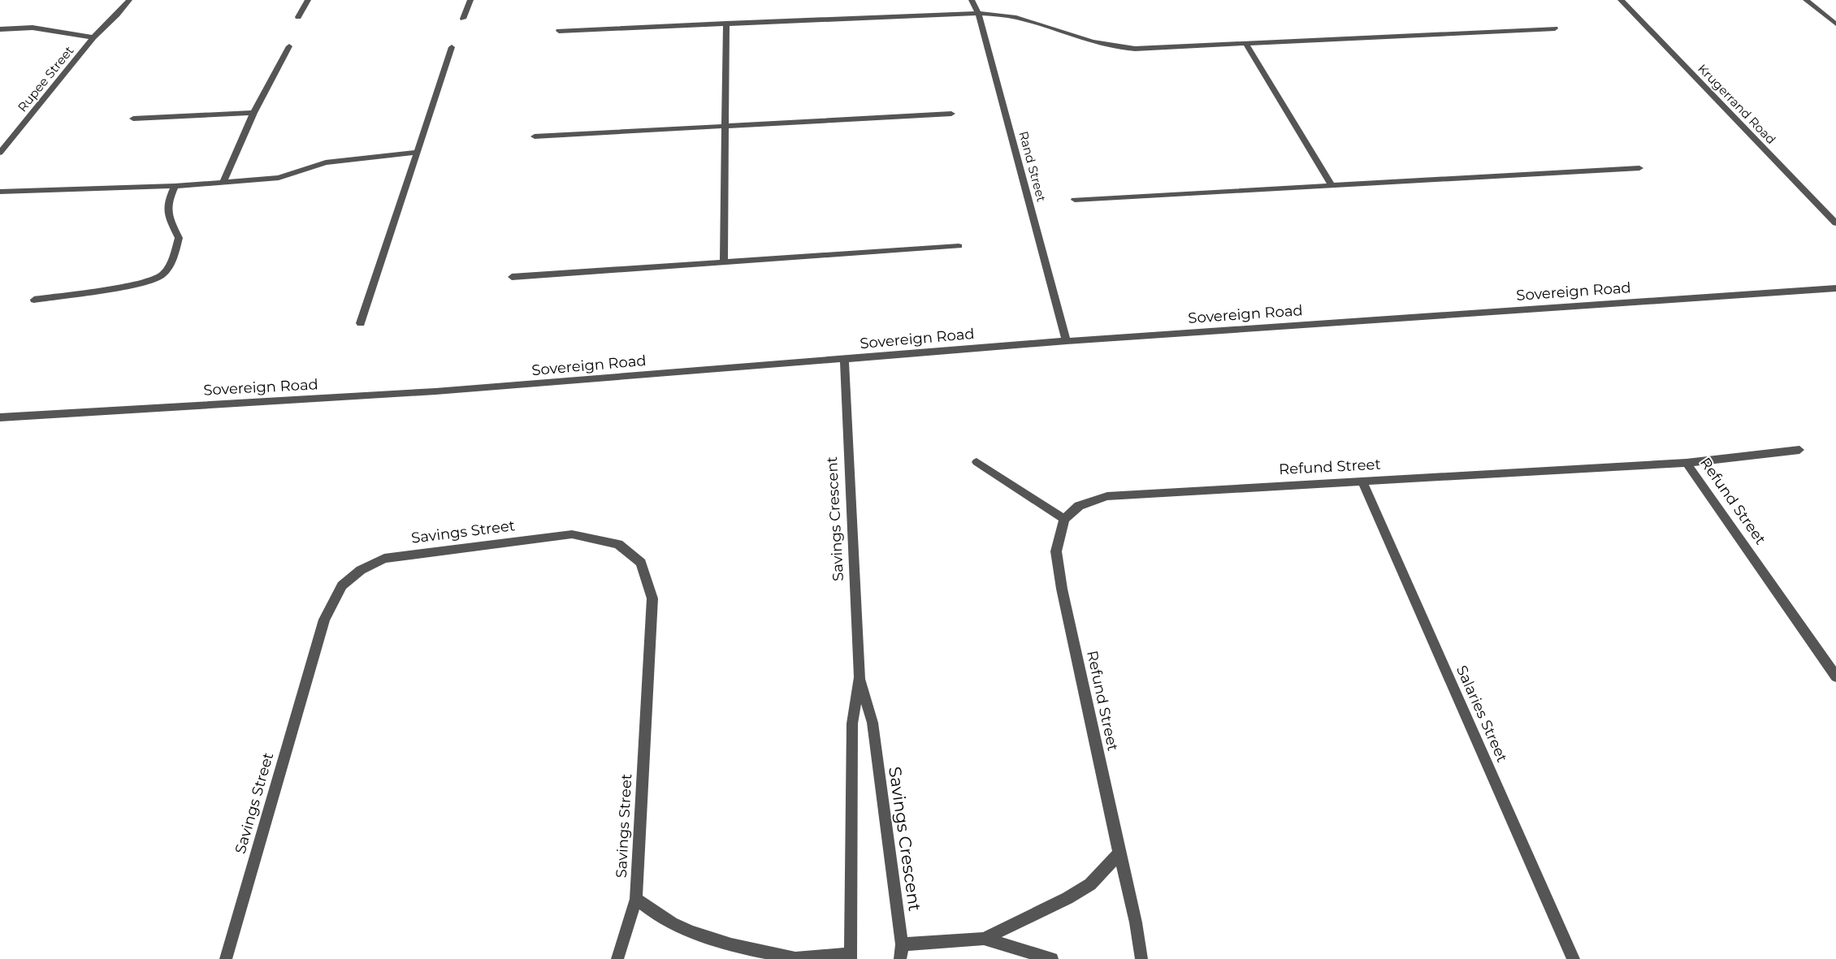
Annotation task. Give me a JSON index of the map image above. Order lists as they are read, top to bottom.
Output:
{
  "streets": {
    "street": [
      "Rupee Street",
      "Krugerrand Road",
      "Rand Street",
      "Sovereign Road",
      "Refund Street",
      "Savings Crescent",
      "Savings Street",
      "Salaries Street"
    ]
  },
  "crossings": [
    ["Rand Street", "Sovereign Road"],
    ["Sovereign Road", "Savings Crescent"],
    ["Refund Street", "Salaries Street"]
  ]
}
